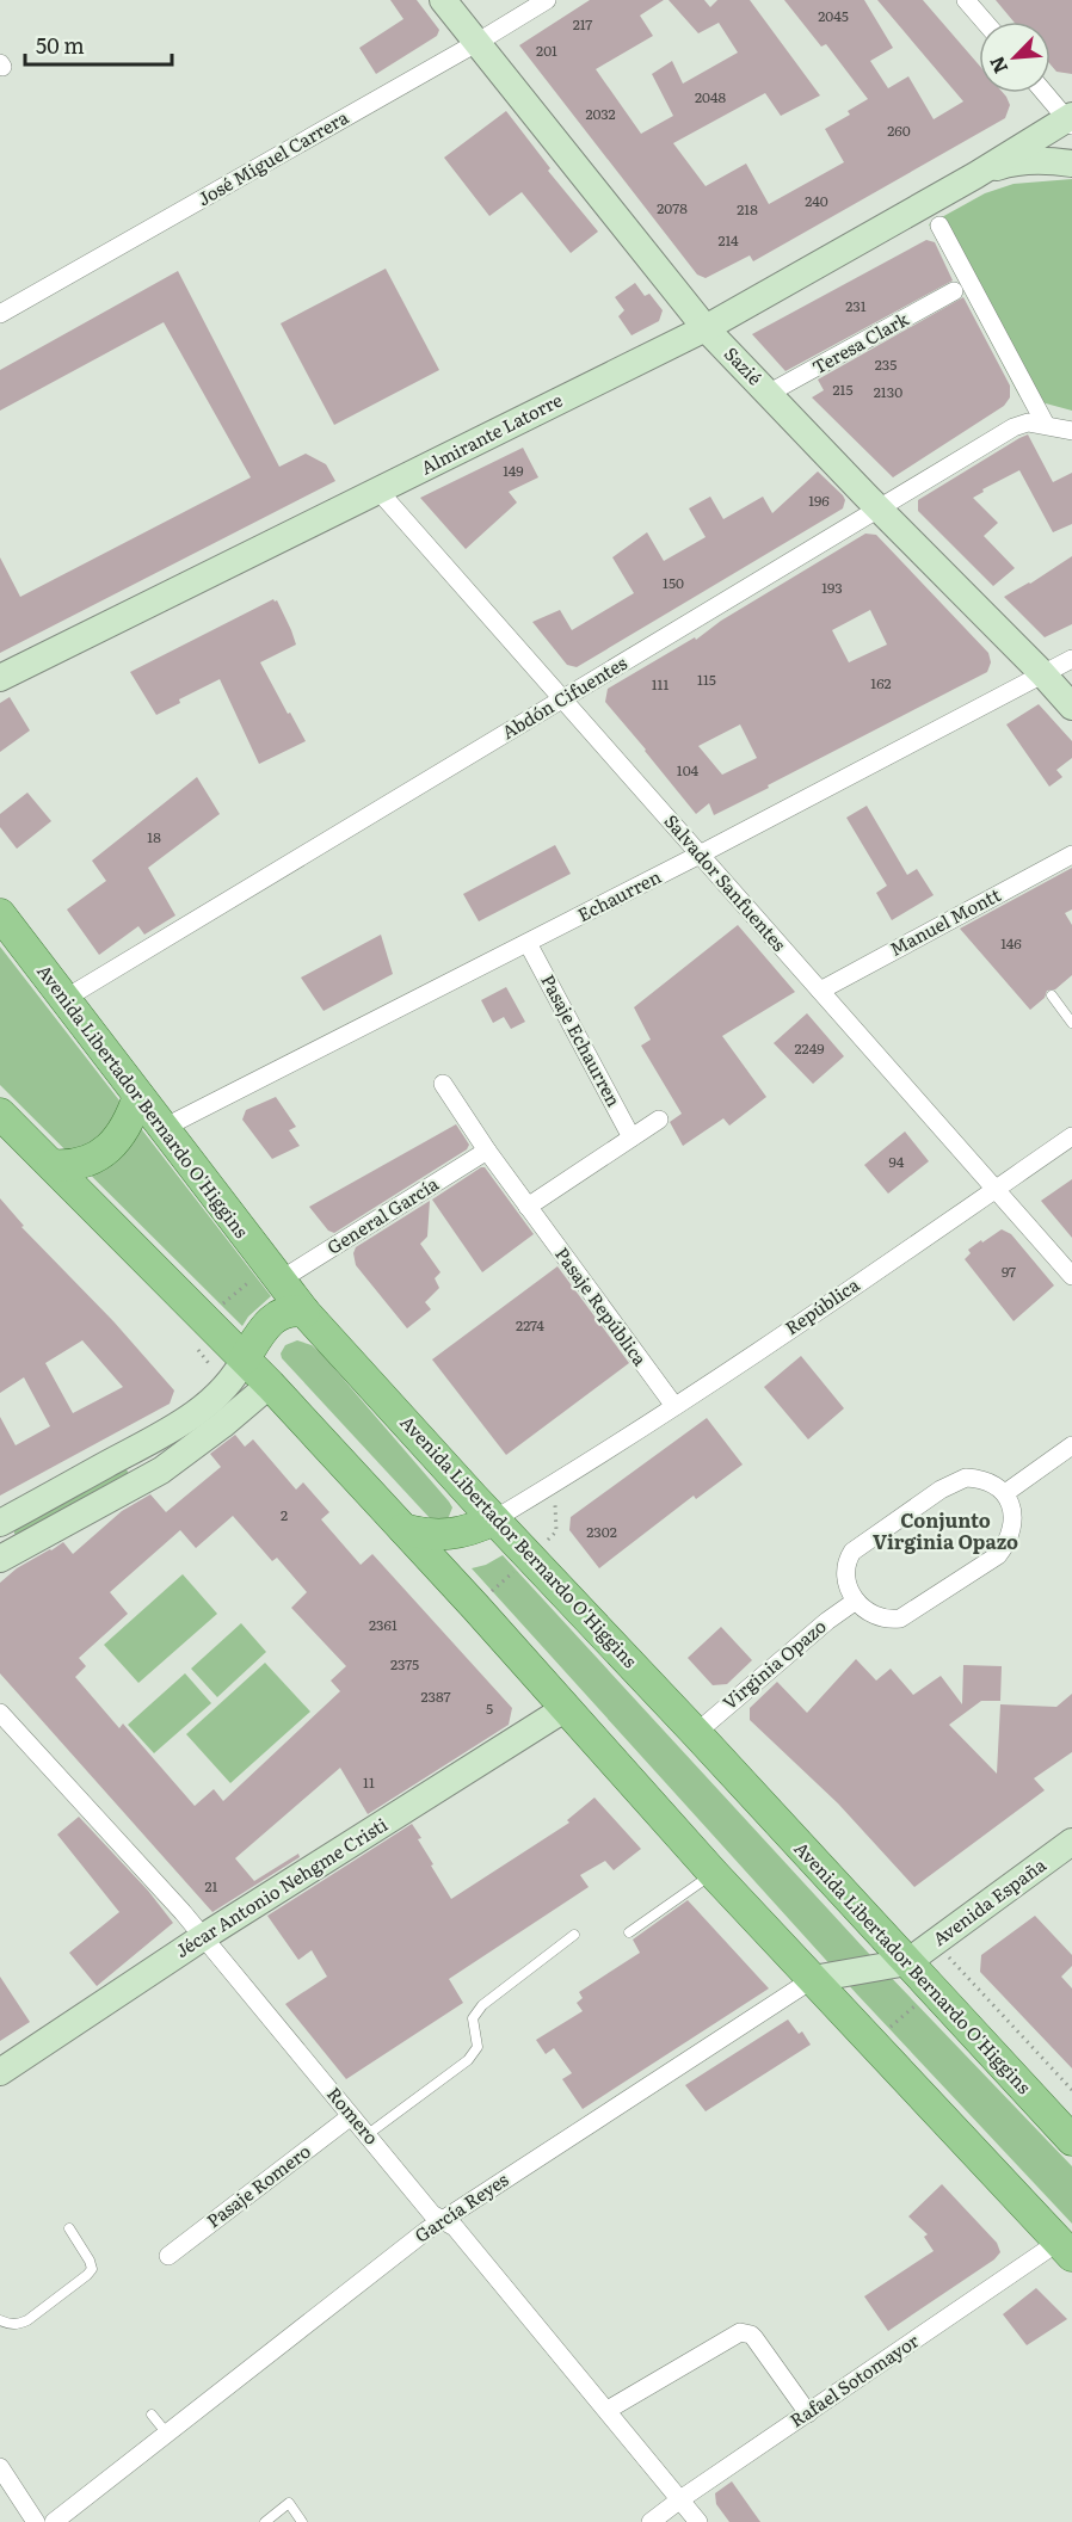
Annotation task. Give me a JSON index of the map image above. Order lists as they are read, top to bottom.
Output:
{
  "streets": {
    "main road": [
      "Sazié",
      "Almirante Latorre",
      "Avenida Libertador Bernardo O'Higgins",
      "Jécar Antonio Nehgme Cristi",
      "Avenida España",
      "García Reyes"
    ],
    "street": [
      "José Miguel Carrera",
      "Teresa Clark",
      "Abdón Cifuentes",
      "Salvador Sanfuentes",
      "Echaurren",
      "Manuel Montt",
      "Pasaje Echaurren",
      "General García",
      "Pasaje República",
      "República",
      "Virginia Opazo",
      "Romero",
      "Pasaje Romero",
      "Rafael Sotomayor"
    ]
  },
  "crossings": [
    ["José Miguel Carrera", "Sazié"],
    ["Teresa Clark", "Sazié"],
    ["Sazié", "Almirante Latorre"],
    ["Sazié", "Abdón Cifuentes"],
    ["Sazié", "Echaurren"],
    ["Almirante Latorre", "Salvador Sanfuentes"],
    ["Abdón Cifuentes", "Salvador Sanfuentes"],
    ["Abdón Cifuentes", "Avenida Libertador Bernardo O'Higgins"],
    ["Salvador Sanfuentes", "Echaurren"],
    ["Salvador Sanfuentes", "Manuel Montt"],
    ["Salvador Sanfuentes", "República"],
    ["Echaurren", "Pasaje Echaurren"],
    ["Echaurren", "Avenida Libertador Bernardo O'Higgins"],
    ["Avenida Libertador Bernardo O'Higgins", "General García"],
    ["Avenida Libertador Bernardo O'Higgins", "República"],
    ["Avenida Libertador Bernardo O'Higgins", "Virginia Opazo"],
    ["Avenida Libertador Bernardo O'Higgins", "Avenida España"],
    ["Avenida Libertador Bernardo O'Higgins", "García Reyes"],
    ["General García", "Pasaje República"],
    ["Pasaje República", "República"],
    ["Jécar Antonio Nehgme Cristi", "Romero"],
    ["Avenida España", "García Reyes"],
    ["Romero", "Pasaje Romero"],
    ["Romero", "García Reyes"],
    ["Romero", "Rafael Sotomayor"]
  ],
  "districts": ["Conjunto Virginia Opazo"],
  "house_numbers": [
    "2045",
    "217",
    "201",
    "2048",
    "2032",
    "260",
    "240",
    "2078",
    "218",
    "214",
    "231",
    "235",
    "215",
    "2130",
    "149",
    "196",
    "150",
    "193",
    "115",
    "162",
    "111",
    "104",
    "18",
    "146",
    "2249",
    "94",
    "97",
    "2274",
    "2",
    "2302",
    "2361",
    "2375",
    "2387",
    "5",
    "11",
    "21"
  ],
  "scale_bar": "50 m",
  "north": "bottom left"
}
